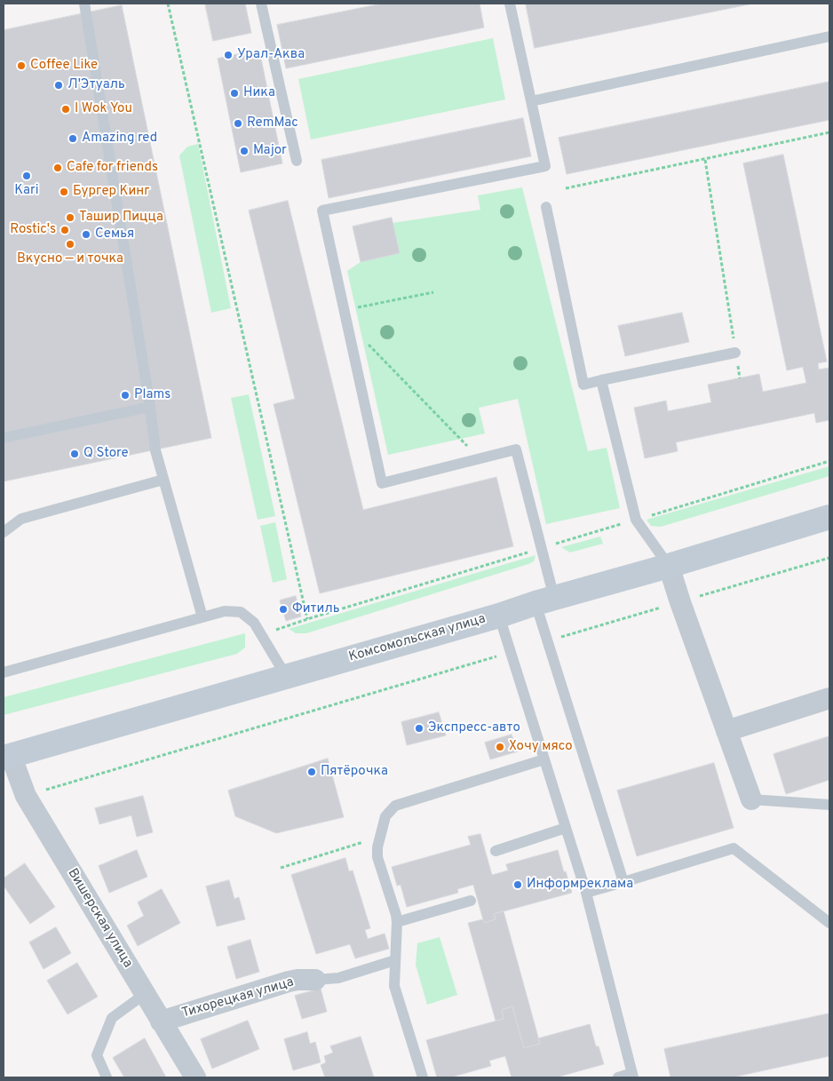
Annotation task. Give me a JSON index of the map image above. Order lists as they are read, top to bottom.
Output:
{
  "streets": {
    "main road": ["Комсомольская улица"],
    "street": ["Вишерская улица", "Тихорецкая улица"]
  },
  "crossings": [
    ["Комсомольская улица", "Вишерская улица"],
    ["Вишерская улица", "Тихорецкая улица"]
  ],
  "places": [
    "Урал-Аква",
    "Coffee Like",
    "Л'Этуаль",
    "Ника",
    "I Wok You",
    "RemMac",
    "Amazing red",
    "Major",
    "Cafe for friends",
    "Kari",
    "Бургер Кинг",
    "Ташир Пицца",
    "Rostic's",
    "Семья",
    "Вкусно — и точка",
    "Plams",
    "Q Store",
    "Фитиль",
    "Экспресс-авто",
    "Хочу мясо",
    "Пятёрочка",
    "Информреклама"
  ]
}
